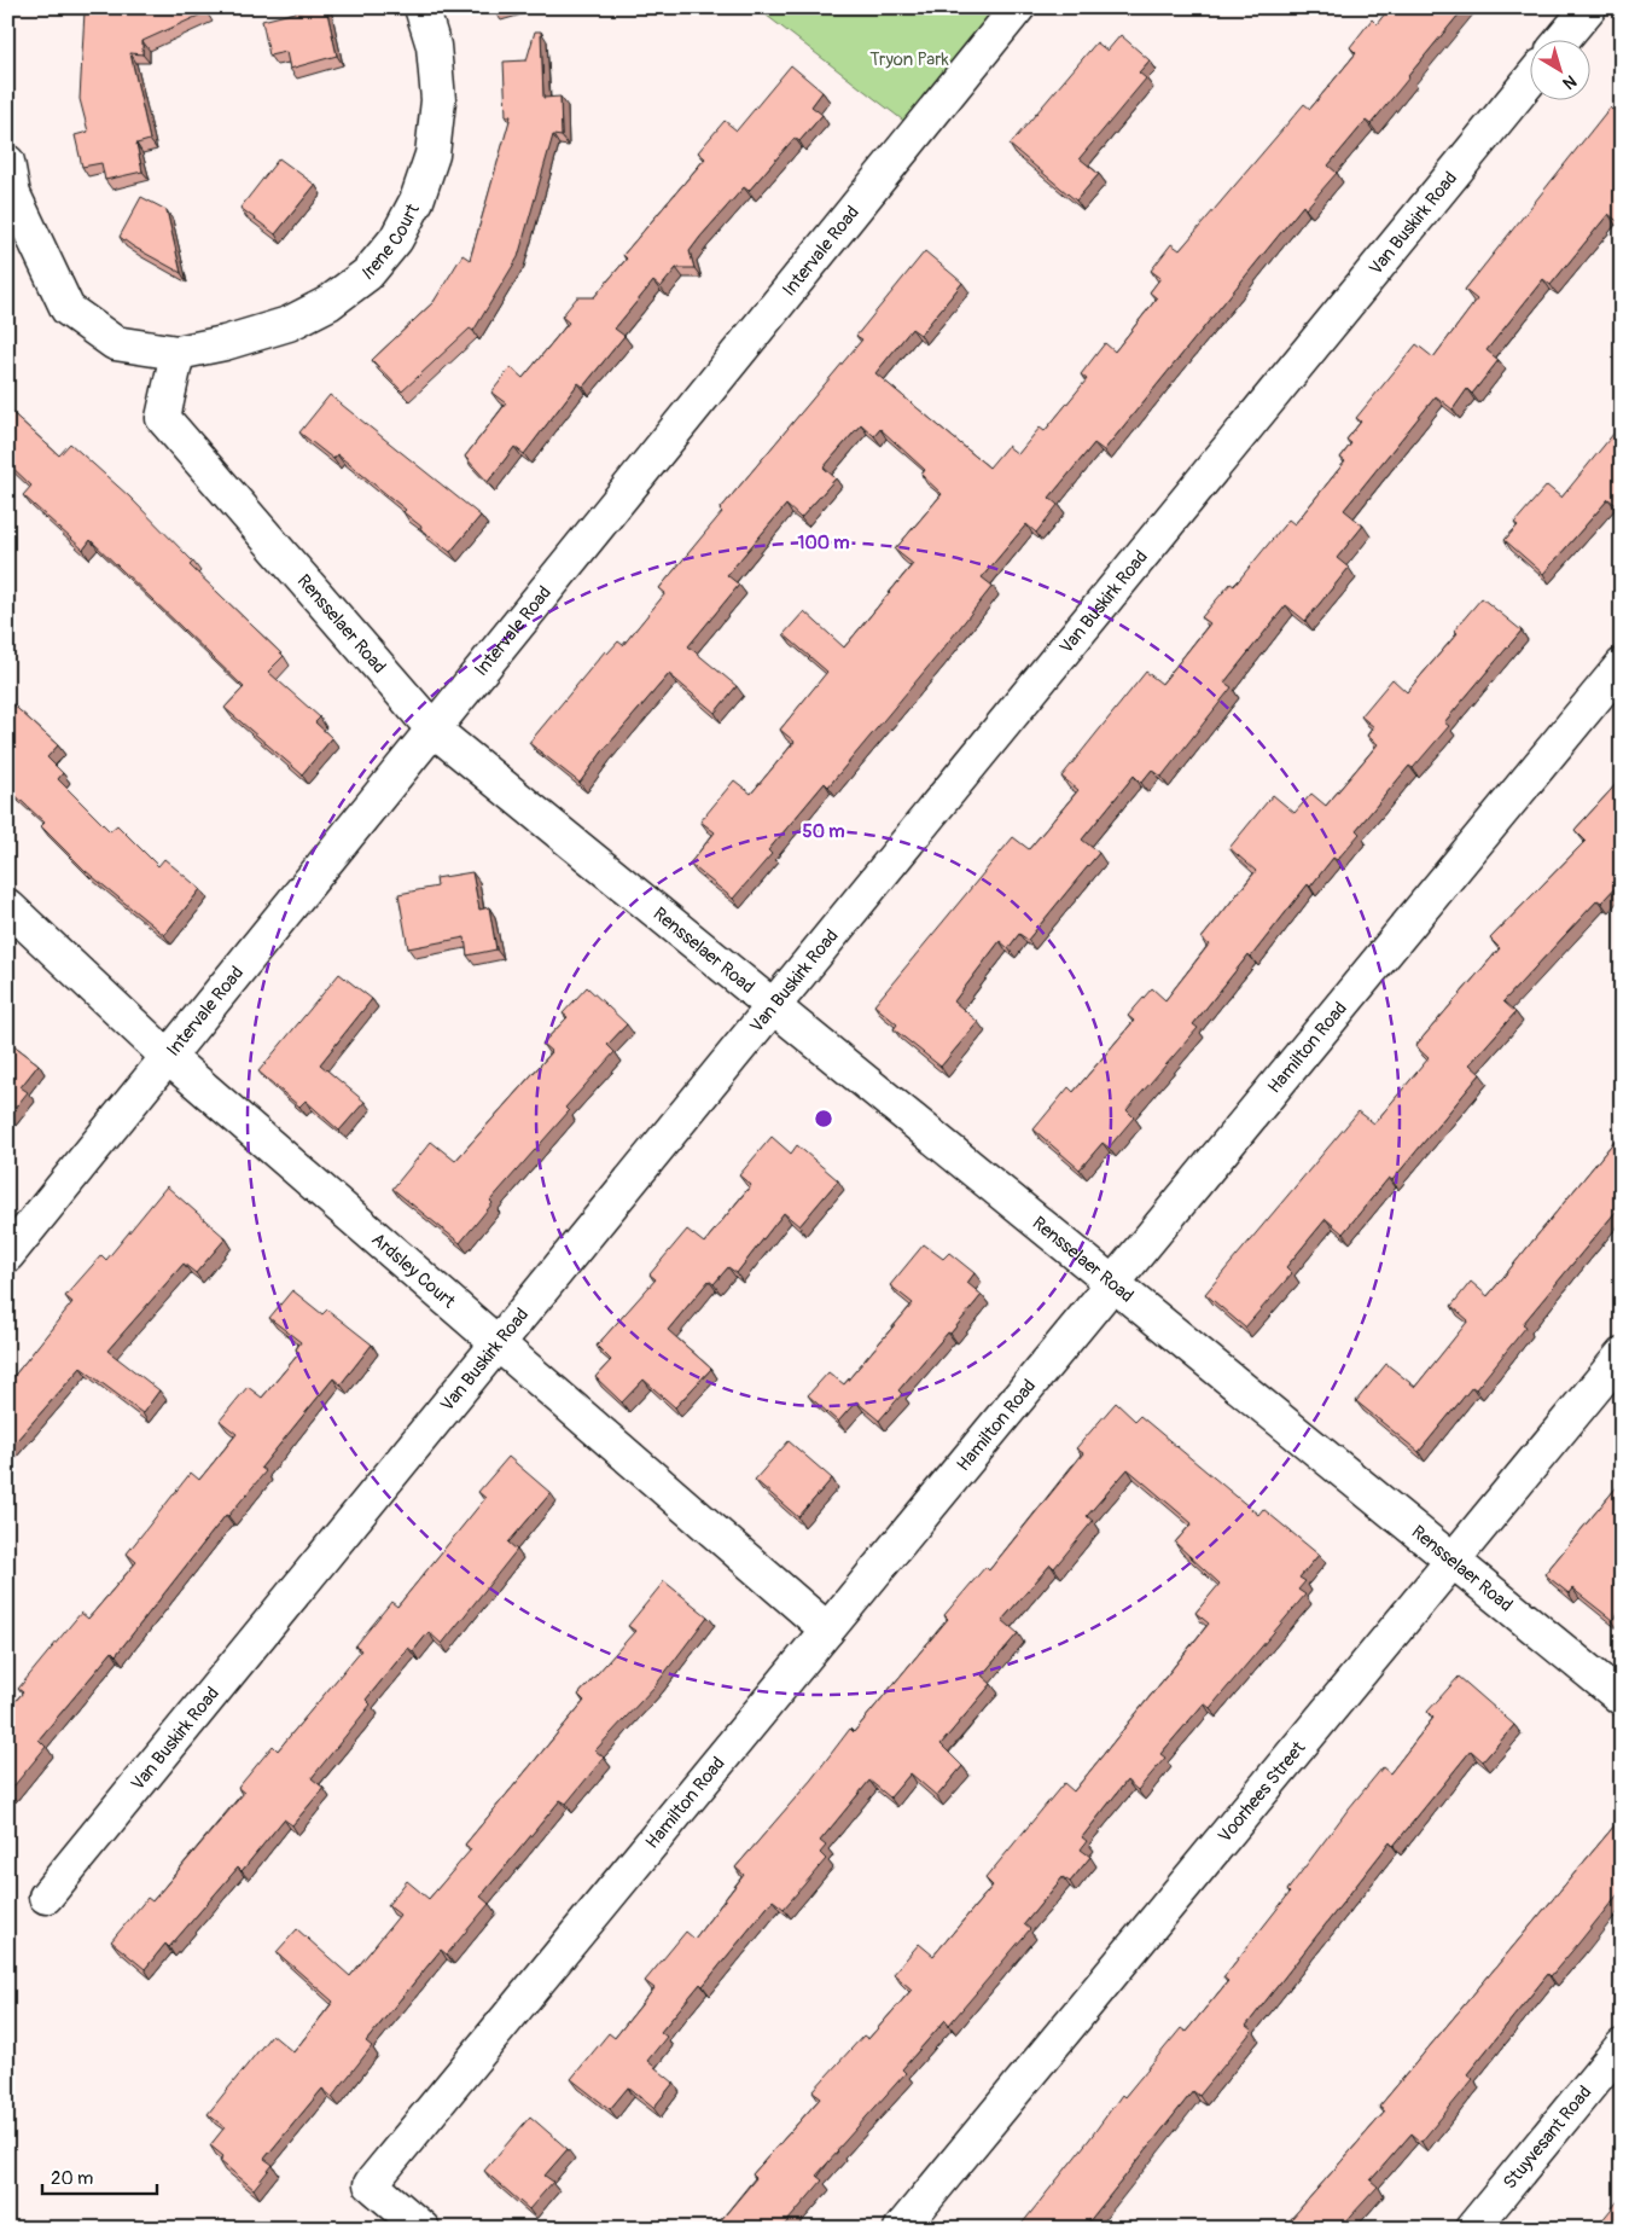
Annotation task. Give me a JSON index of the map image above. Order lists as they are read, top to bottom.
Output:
{
  "streets": {
    "street": [
      "Van Buskirk Road",
      "Irene Court",
      "Intervale Road",
      "Rensselaer Road",
      "Hamilton Road",
      "Ardsley Court",
      "Voorhees Street",
      "Stuyvesant Road"
    ]
  },
  "crossings": [
    ["Van Buskirk Road", "Rensselaer Road"],
    ["Van Buskirk Road", "Ardsley Court"],
    ["Irene Court", "Rensselaer Road"],
    ["Intervale Road", "Rensselaer Road"],
    ["Intervale Road", "Ardsley Court"],
    ["Rensselaer Road", "Hamilton Road"],
    ["Rensselaer Road", "Voorhees Street"],
    ["Hamilton Road", "Ardsley Court"]
  ],
  "parks": ["Tryon Park"],
  "scale_bar": "20 m",
  "north": "bottom right",
  "rings": ["100 m", "50 m"]
}
